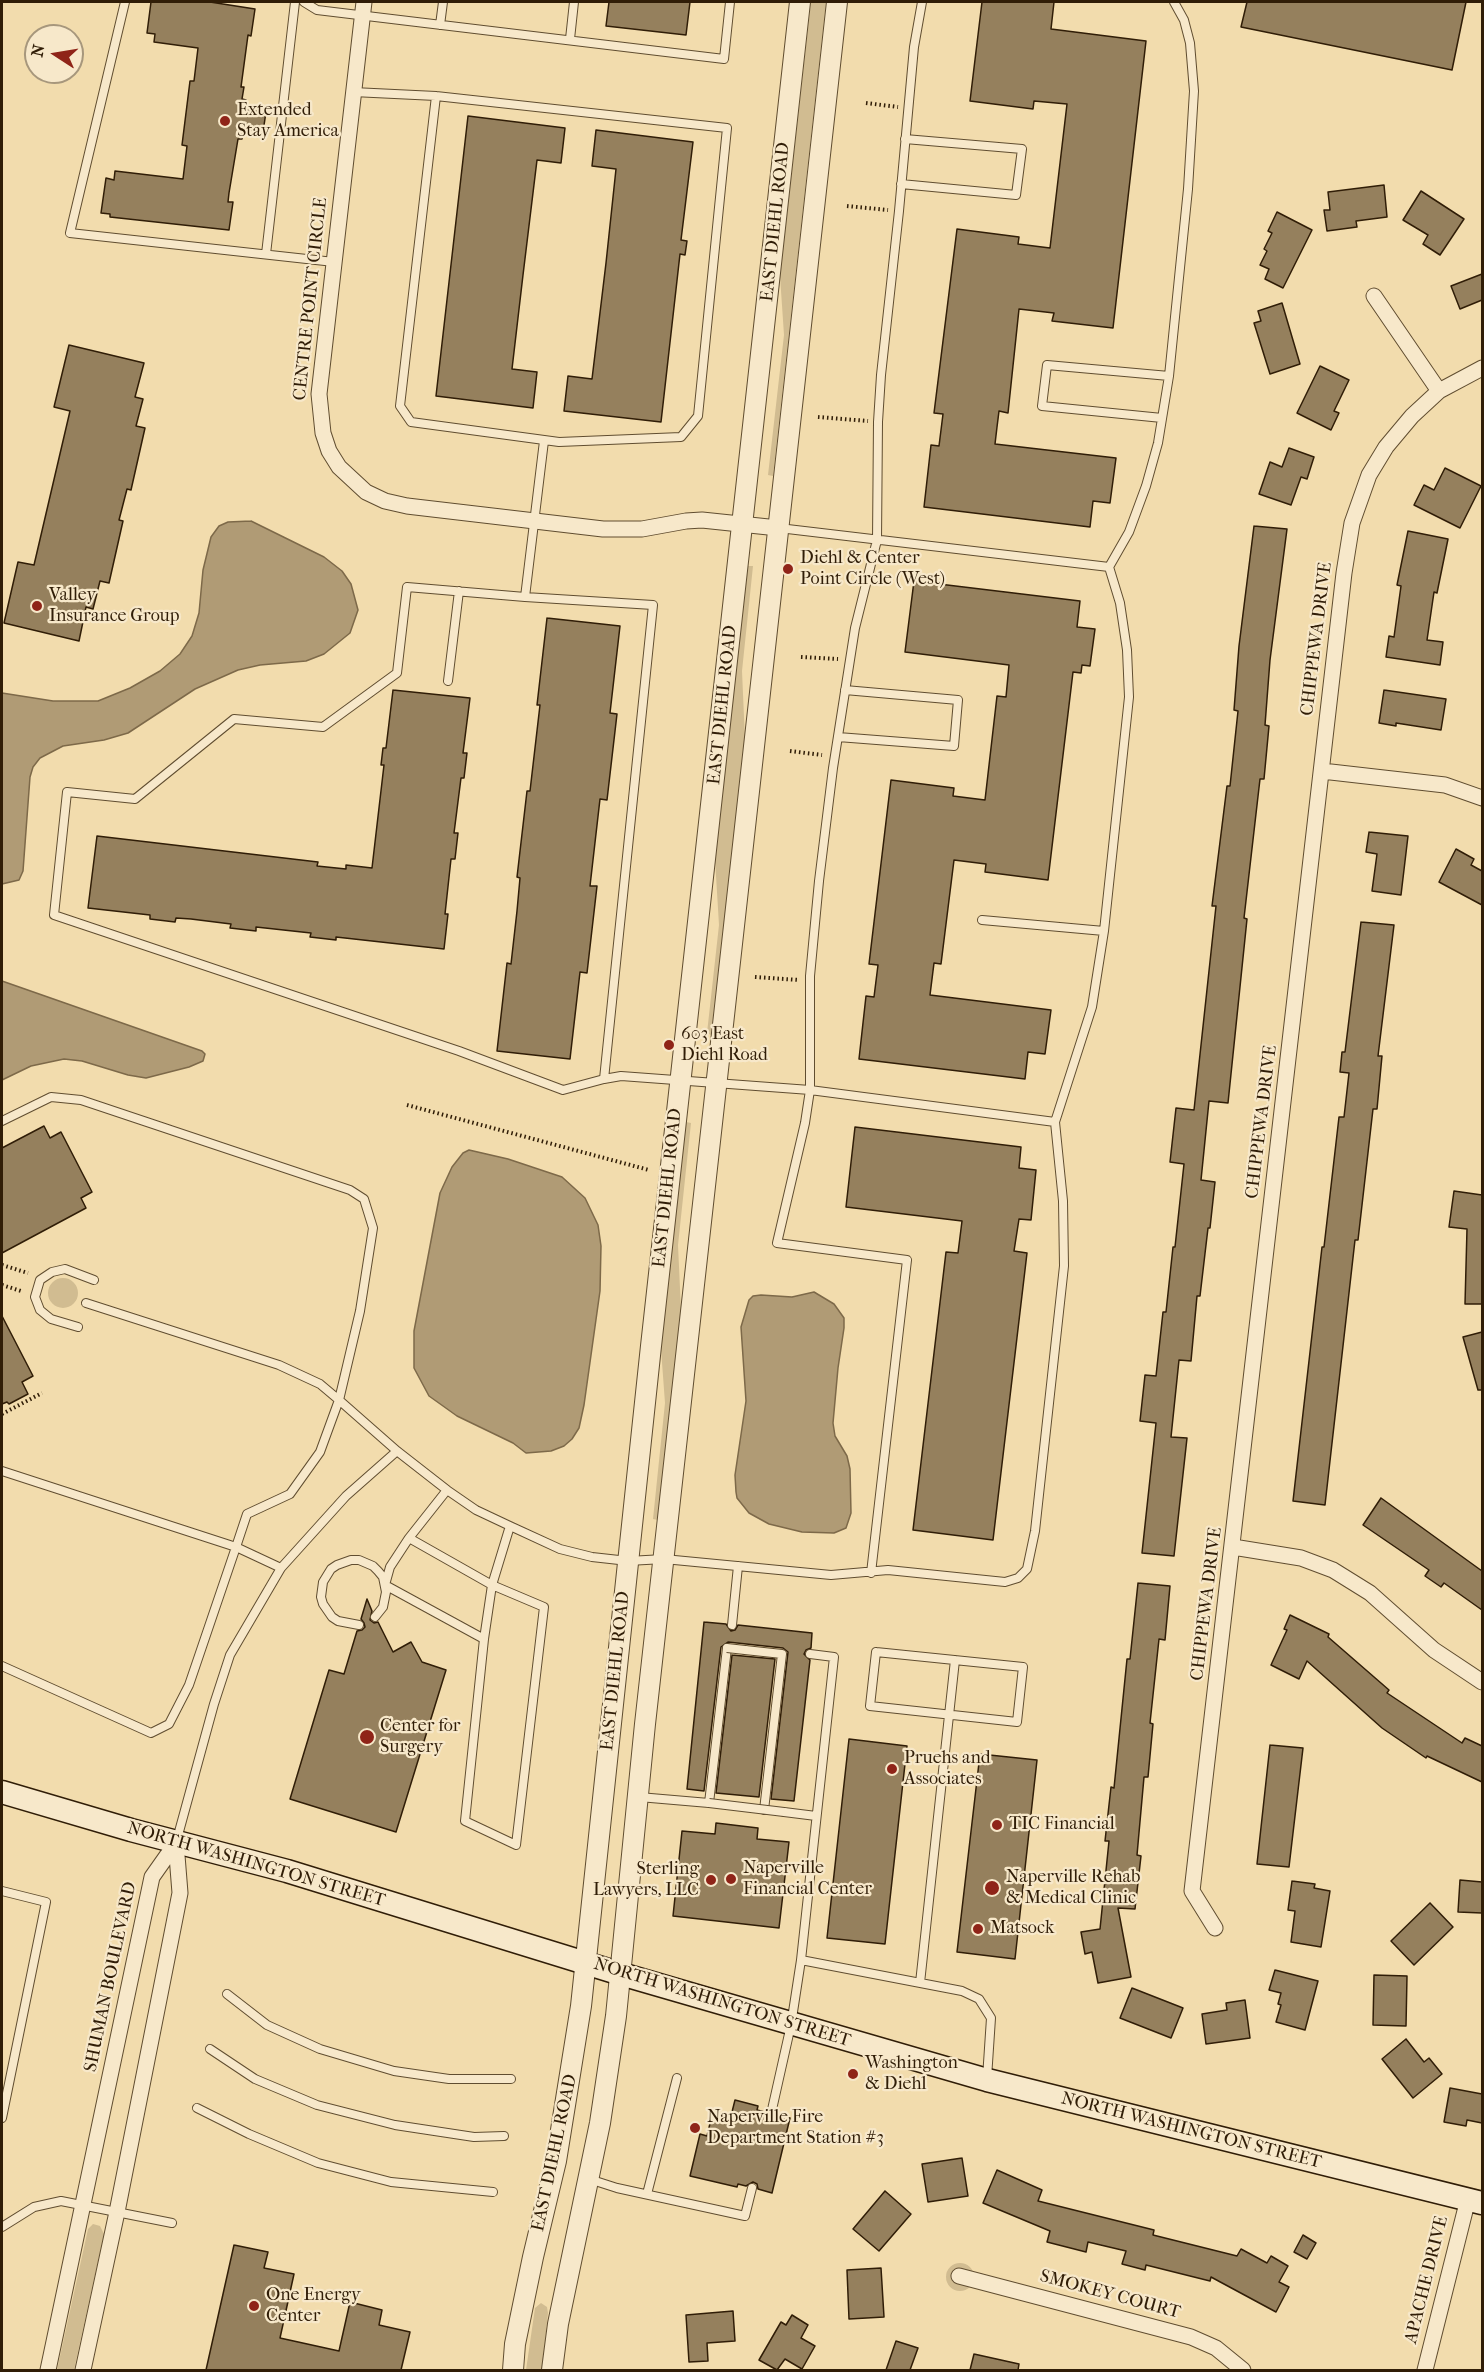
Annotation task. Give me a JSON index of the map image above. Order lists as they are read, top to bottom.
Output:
{
  "streets": {
    "main road": ["NORTH WASHINGTON STREET"],
    "street": [
      "EAST DIEHL ROAD",
      "CENTRE POINT CIRCLE",
      "CHIPPEWA DRIVE",
      "SHUMAN BOULEVARD",
      "APACHE DRIVE",
      "SMOKEY COURT"
    ]
  },
  "crossings": [
    ["EAST DIEHL ROAD", "CENTRE POINT CIRCLE"],
    ["EAST DIEHL ROAD", "NORTH WASHINGTON STREET"],
    ["NORTH WASHINGTON STREET", "SHUMAN BOULEVARD"],
    ["NORTH WASHINGTON STREET", "APACHE DRIVE"]
  ],
  "places": [
    "Extended Stay America",
    "Diehl & Center Point Circle (West)",
    "Valley Insurance Group",
    "603 East Diehl Road",
    "Center for Surgery",
    "Pruehs and Associates",
    "TIC Financial",
    "Naperville Financial Center",
    "Sterling Lawyers, LLC",
    "Naperville Rehab & Medical Clinic",
    "Matsock",
    "Washington & Diehl",
    "Naperville Fire Department Station #3",
    "One Energy Center"
  ],
  "north": "left"
}
